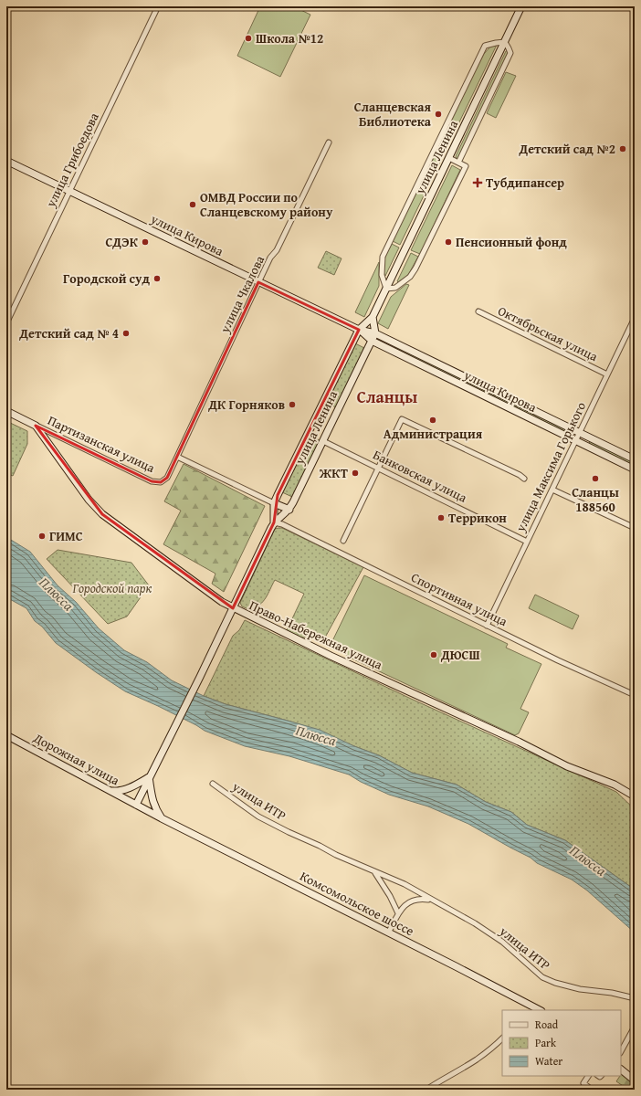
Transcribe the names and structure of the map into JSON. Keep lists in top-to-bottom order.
{
  "streets": {
    "main road": [
      "улица Ленина",
      "улица Кирова",
      "Партизанская улица",
      "Право-Набережная улица",
      "Дорожная улица",
      "Комсомольское шоссе"
    ],
    "street": [
      "улица Грибоедова",
      "улица Чкалова",
      "Октябрьская улица",
      "улица Максима Горького",
      "Банковская улица",
      "Спортивная улица",
      "улица ИТР"
    ]
  },
  "crossings": [
    ["улица Ленина", "улица Кирова"],
    ["улица Ленина", "Банковская улица"],
    ["улица Ленина", "Спортивная улица"],
    ["улица Ленина", "Право-Набережная улица"],
    ["улица Грибоедова", "улица Кирова"],
    ["улица Кирова", "улица Чкалова"],
    ["улица Кирова", "улица Максима Горького"],
    ["улица Чкалова", "Партизанская улица"],
    ["Октябрьская улица", "улица Максима Горького"],
    ["Партизанская улица", "Право-Набережная улица"],
    ["улица Максима Горького", "Банковская улица"],
    ["улица Максима Горького", "Спортивная улица"],
    ["Дорожная улица", "Комсомольское шоссе"],
    ["улица ИТР", "Комсомольское шоссе"]
  ],
  "districts": ["Сланцы"],
  "water": ["Плюсса"],
  "parks": ["Городской парк"],
  "places": {
    "other": [
      "Школа №12",
      "Сланцевская Библиотека",
      "Детский сад №2",
      "ОМВД России по Сланцевскому району",
      "СДЭК",
      "Пенсионный фонд",
      "Городской суд",
      "Детский сад № 4",
      "ДК Горняков",
      "Администрация",
      "ЖКТ",
      "Сланцы 188560",
      "Террикон",
      "ГИМС",
      "ДЮСШ"
    ],
    "health": ["Тубдипансер"]
  },
  "legend": ["Road", "Park", "Water"]
}
